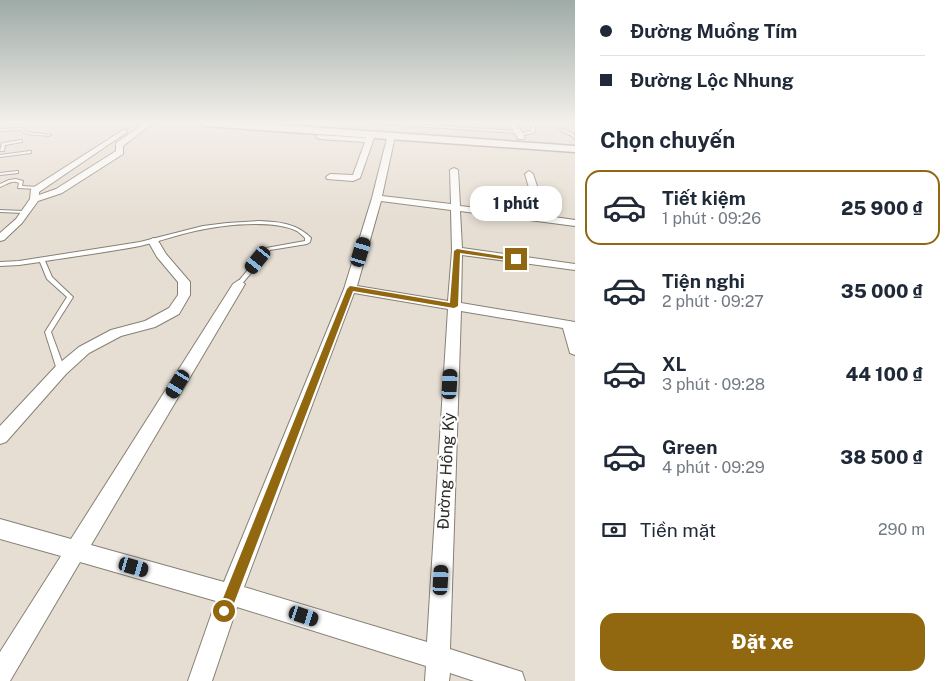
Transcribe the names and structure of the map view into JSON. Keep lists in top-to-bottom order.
{
  "streets": {
    "street": ["Đường Hồng Kỳ"]
  },
  "page": {
    "banner": ["Đường Muồng Tím", "Đường Lộc Nhung"],
    "heading": "Chọn chuyến",
    "list": [
      {
        "name": "Tiết kiệm",
        "note": "1 phút · 09:26",
        "value": "25 900 ₫"
      },
      {
        "name": "Tiện nghi",
        "note": "2 phút · 09:27",
        "value": "35 000 ₫"
      },
      {
        "name": "XL",
        "note": "3 phút · 09:28",
        "value": "44 100 ₫"
      },
      {
        "name": "Green",
        "note": "4 phút · 09:29",
        "value": "38 500 ₫"
      }
    ],
    "bubble": "1 phút",
    "pay": ["Tiền mặt", "290 m"],
    "buttons": "Đặt xe"
  }
}
